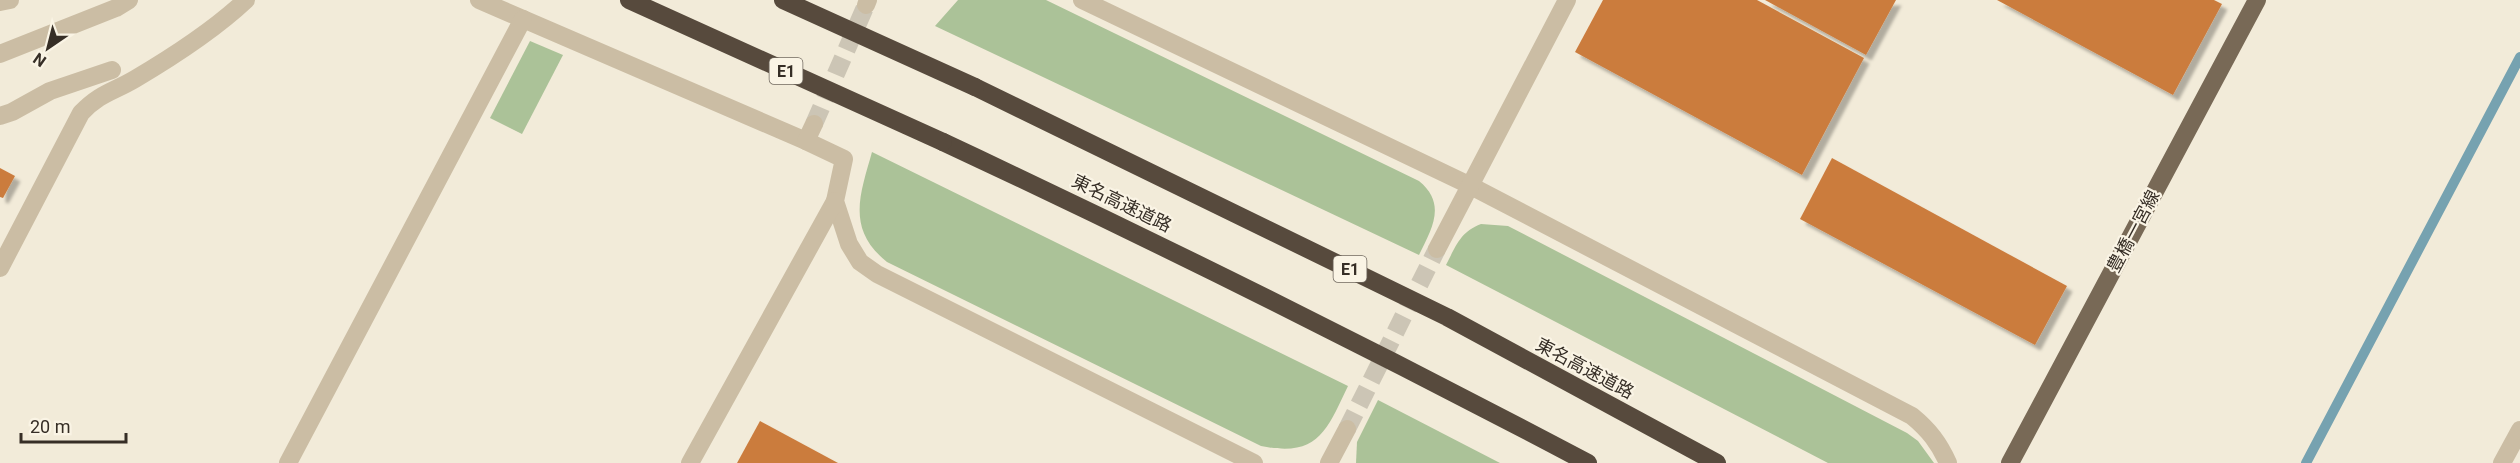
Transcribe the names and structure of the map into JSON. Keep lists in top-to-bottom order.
{
  "streets": {
    "highway": ["E1", "東名高速道路"],
    "main road": ["豊橋一宮線"]
  },
  "scale_bar": "20 m",
  "north": "bottom left"
}
